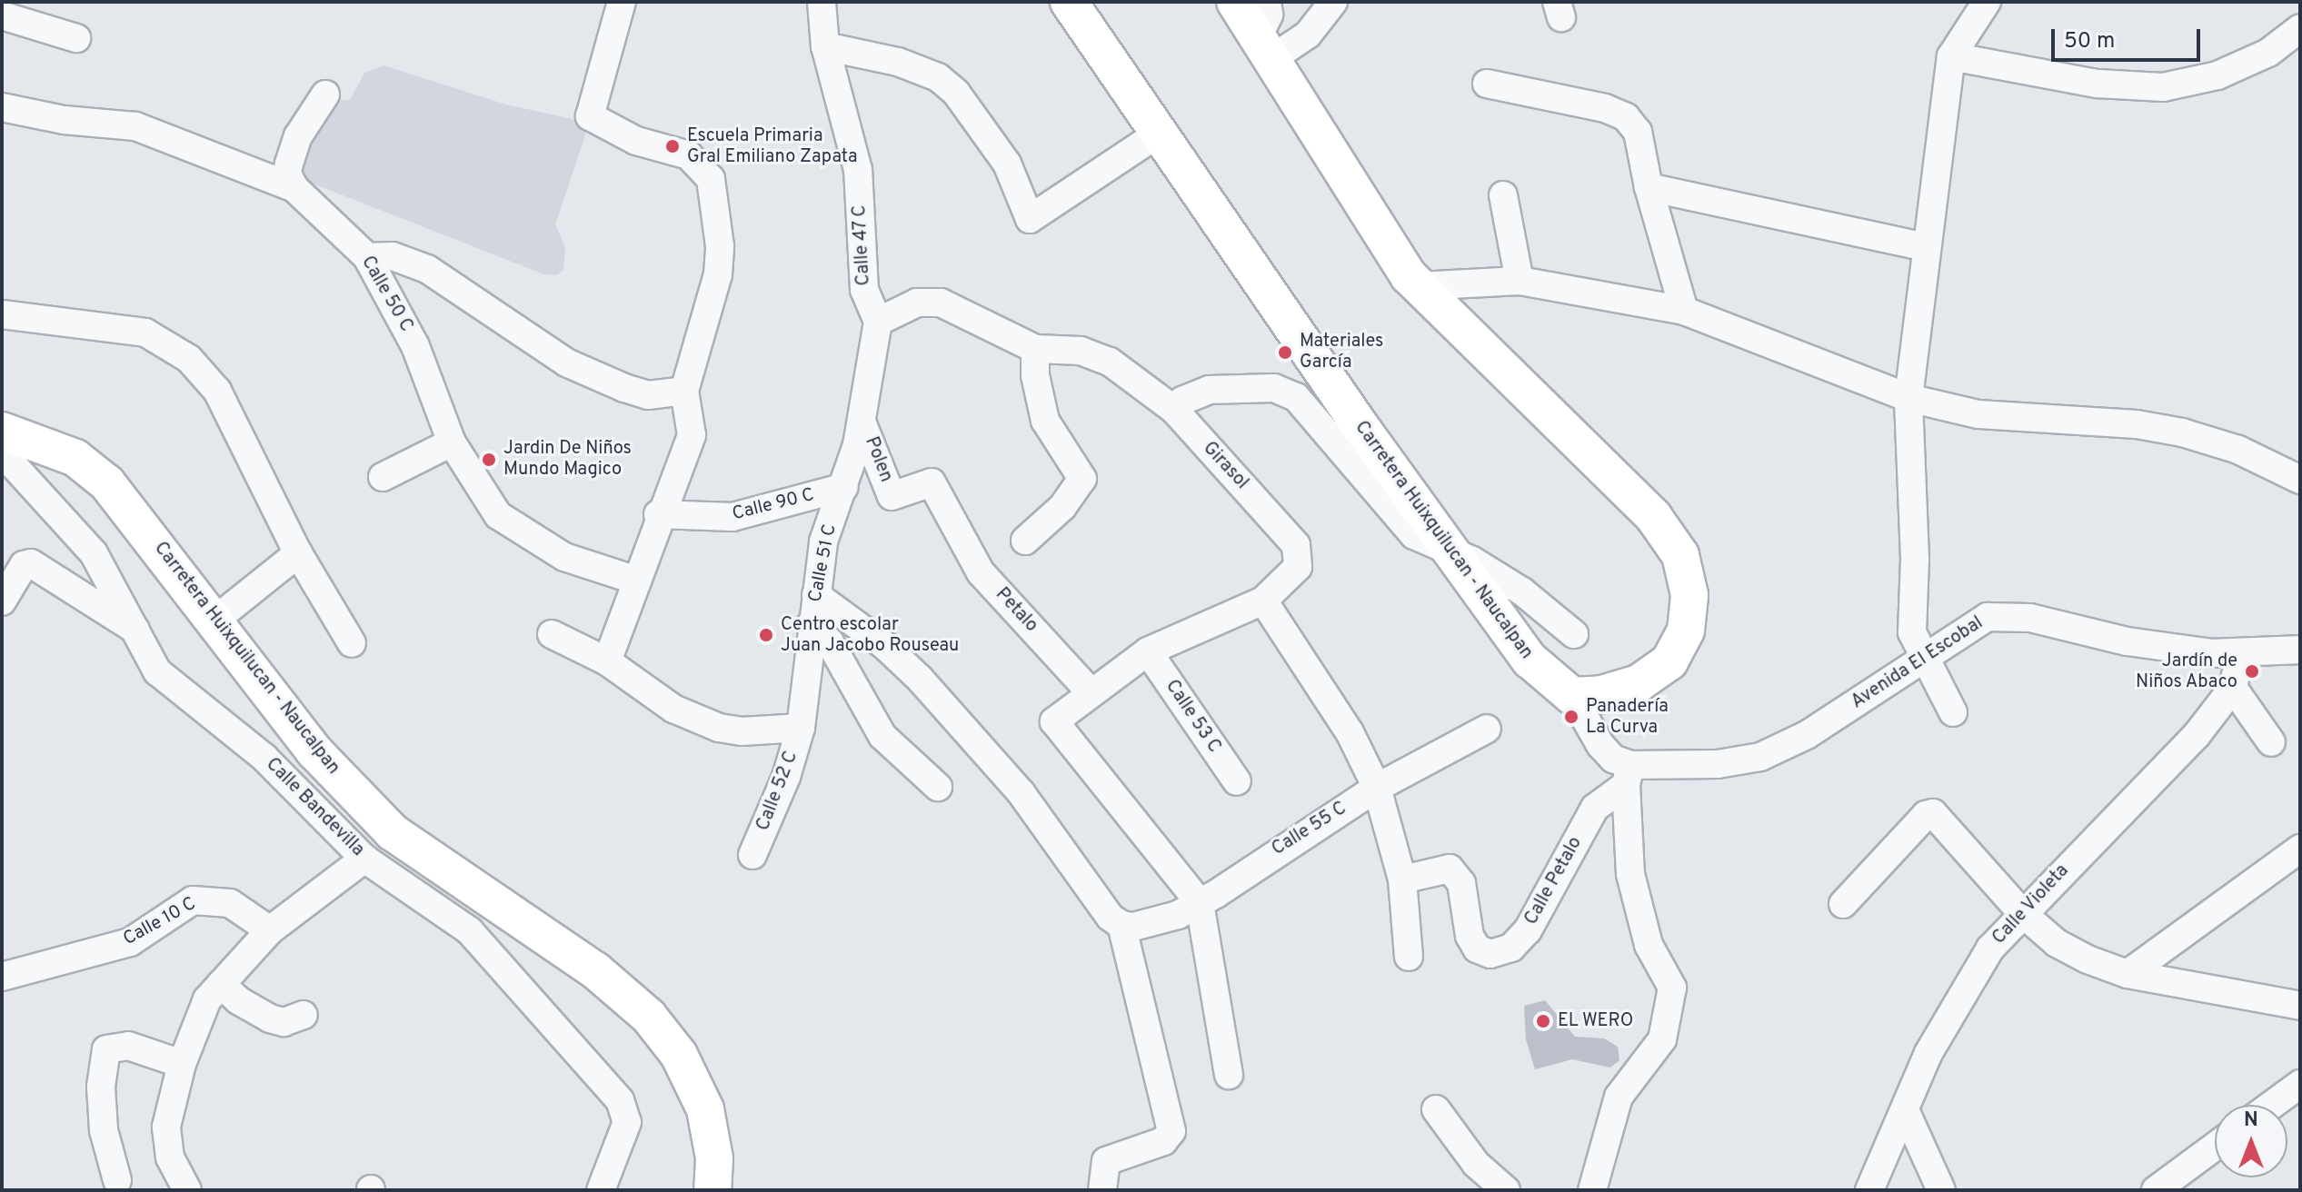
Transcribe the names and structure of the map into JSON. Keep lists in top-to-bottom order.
{
  "streets": {
    "main road": ["Carretera Huixquilucan - Naucalpan"],
    "street": [
      "Calle 47 C",
      "Calle 50 C",
      "Polen",
      "Girasol",
      "Calle 90 C",
      "Calle 51 C",
      "Petalo",
      "Avenida El Escobal",
      "Calle 53 C",
      "Calle 52 C",
      "Calle Bandevilla",
      "Calle 55 C",
      "Calle Petalo",
      "Calle Violeta",
      "Calle 10 C"
    ]
  },
  "crossings": [
    ["Polen", "Petalo"],
    ["Girasol", "Petalo"],
    ["Girasol", "Calle 53 C"],
    ["Girasol", "Calle 55 C"],
    ["Calle 90 C", "Calle 51 C"],
    ["Calle 51 C", "Calle 52 C"],
    ["Avenida El Escobal", "Calle Petalo"],
    ["Avenida El Escobal", "Calle Violeta"]
  ],
  "places": [
    "Escuela Primaria Gral Emiliano Zapata",
    "Materiales García",
    "Jardin De Niños Mundo Magico",
    "Centro escolar Juan Jacobo Rouseau",
    "Jardín de Niños Abaco",
    "Panadería La Curva",
    "EL WERO"
  ],
  "scale_bar": "50 m",
  "north": "top"
}
